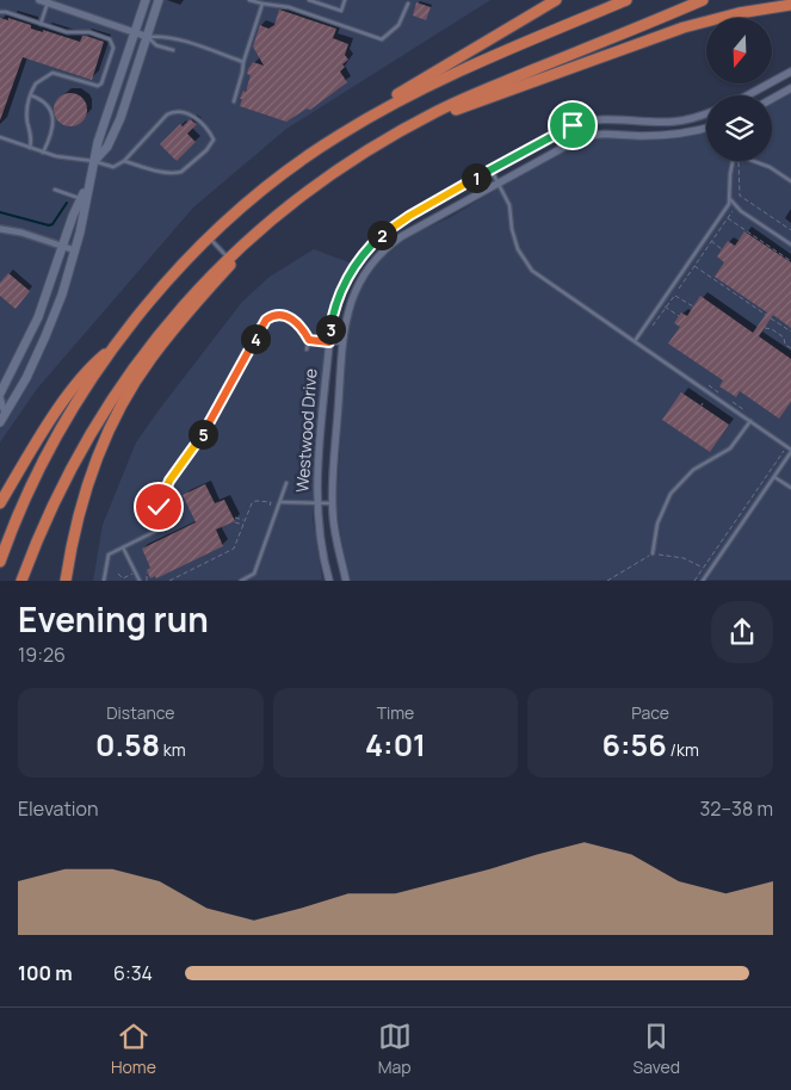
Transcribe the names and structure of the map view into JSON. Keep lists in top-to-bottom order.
{
  "streets": {
    "street": ["Westwood Drive"]
  },
  "north": "bottom",
  "page": {
    "pins": [
      "1",
      "2",
      "3",
      "4",
      "5"
    ],
    "heading": ["Evening run", "19:26"],
    "stats": [
      ["Distance", "0.58 km"],
      ["Time", "4:01"],
      ["Pace", "6:56 /km"]
    ],
    "chart": ["Elevation", "32–38 m"],
    "list": [
      {
        "name": "100 m",
        "note": "6:34"
      }
    ],
    "tabs": ["Home", "Map", "Saved"]
  }
}
